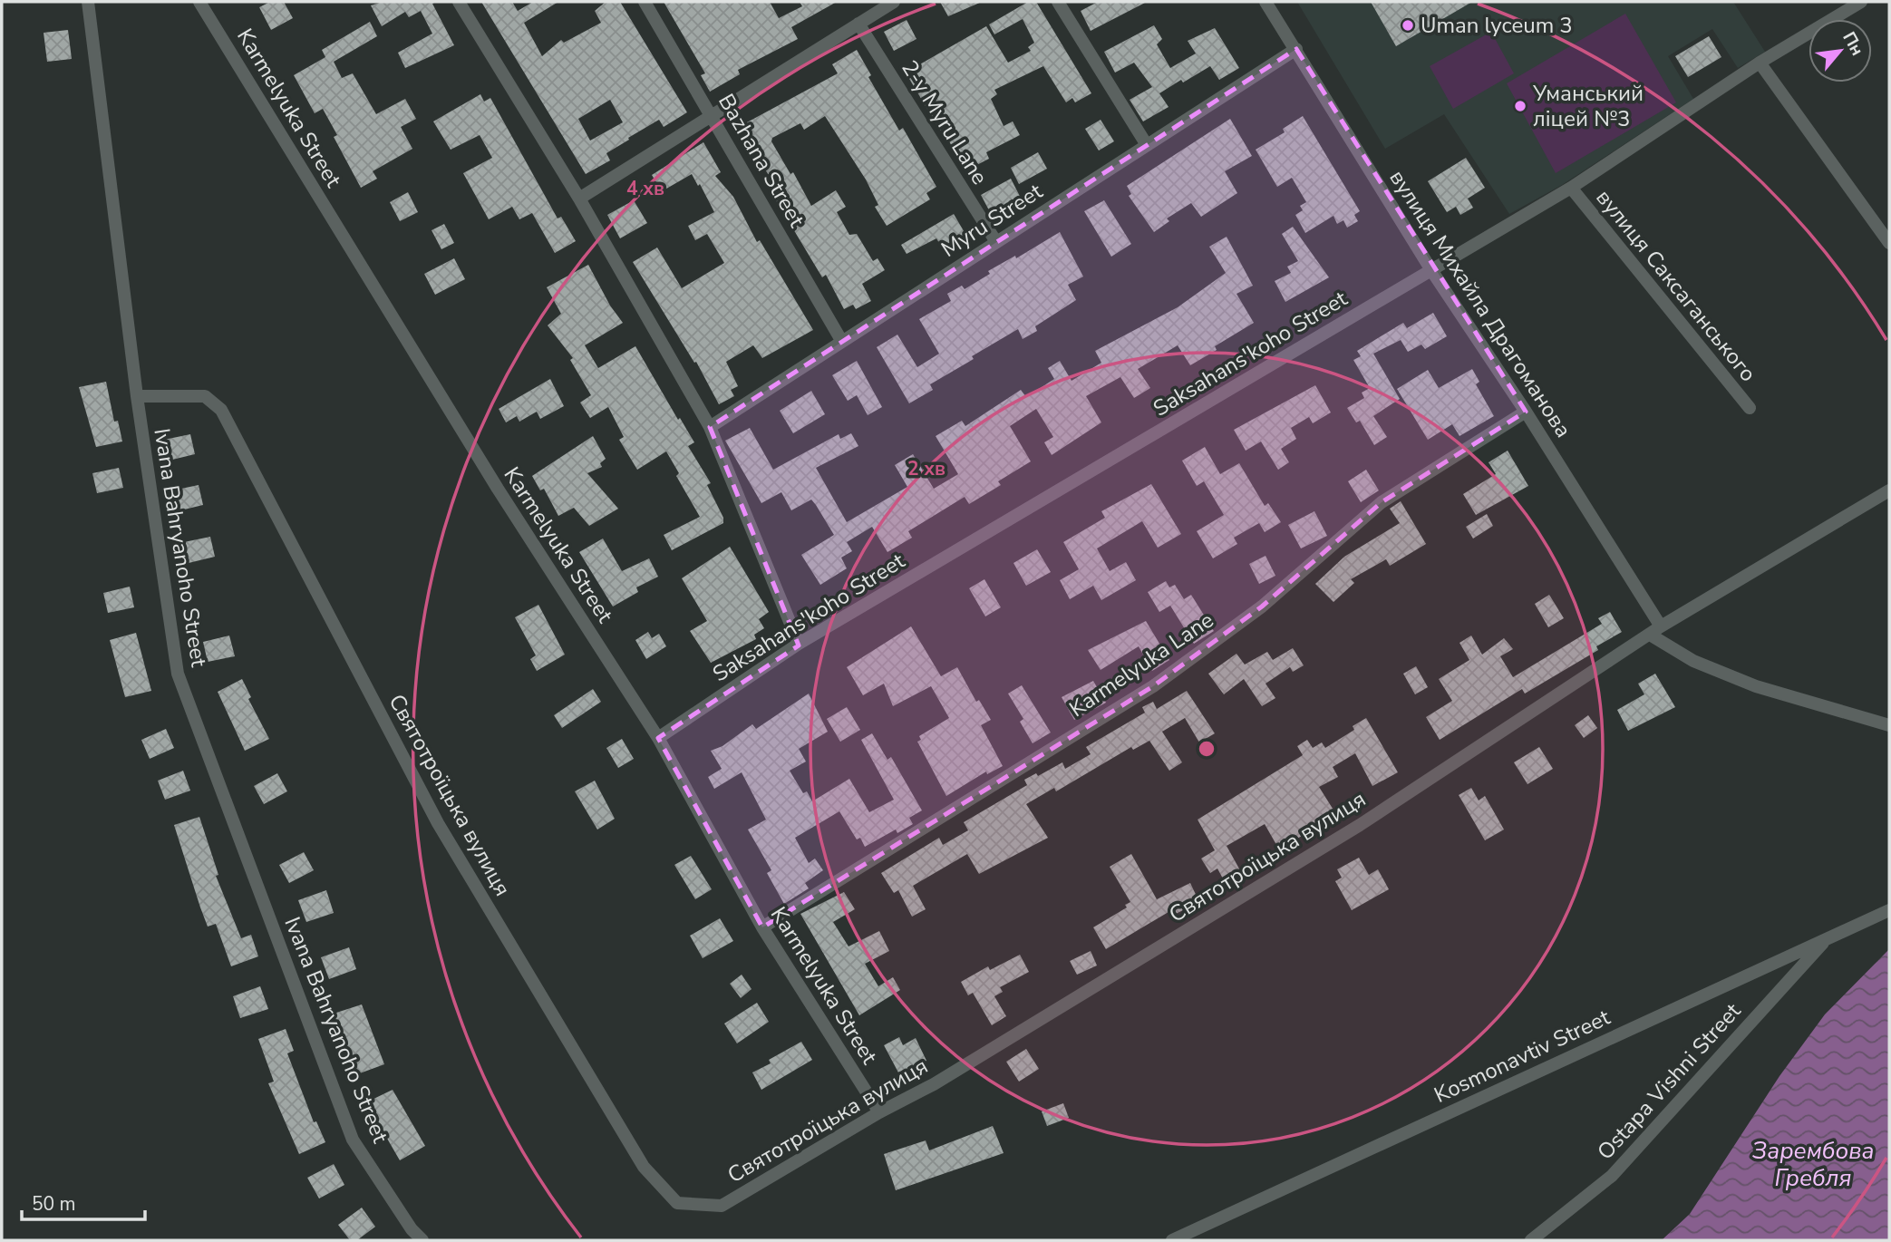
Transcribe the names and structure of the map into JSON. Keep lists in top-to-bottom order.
{
  "streets": {
    "street": [
      "Karmelyuka Street",
      "2-y Myru Lane",
      "Bazhana Street",
      "Myru Street",
      "вулиця Саксаганського",
      "вулиця Михайла Драгоманова",
      "Saksahansʹkoho Street",
      "Ivana Bahryanoho Street",
      "Karmelyuka Lane",
      "Святотроїцька вулиця",
      "Kosmonavtiv Street",
      "Ostapa Vishni Street"
    ]
  },
  "crossings": [
    ["Karmelyuka Street", "Saksahansʹkoho Street"],
    ["Karmelyuka Street", "Karmelyuka Lane"],
    ["Karmelyuka Street", "Святотроїцька вулиця"],
    ["2-y Myru Lane", "Myru Street"],
    ["Bazhana Street", "Myru Street"],
    ["Myru Street", "вулиця Михайла Драгоманова"],
    ["вулиця Саксаганського", "Saksahansʹkoho Street"],
    ["вулиця Михайла Драгоманова", "Saksahansʹkoho Street"],
    ["вулиця Михайла Драгоманова", "Karmelyuka Lane"],
    ["вулиця Михайла Драгоманова", "Святотроїцька вулиця"],
    ["Ivana Bahryanoho Street", "Святотроїцька вулиця"],
    ["Kosmonavtiv Street", "Ostapa Vishni Street"]
  ],
  "water": ["Зарембова Гребля"],
  "places": ["Uman lyceum 3", "Уманський ліцей №3"],
  "scale_bar": "50 m",
  "north": "top right",
  "rings": ["4 хв", "2 хв"]
}
